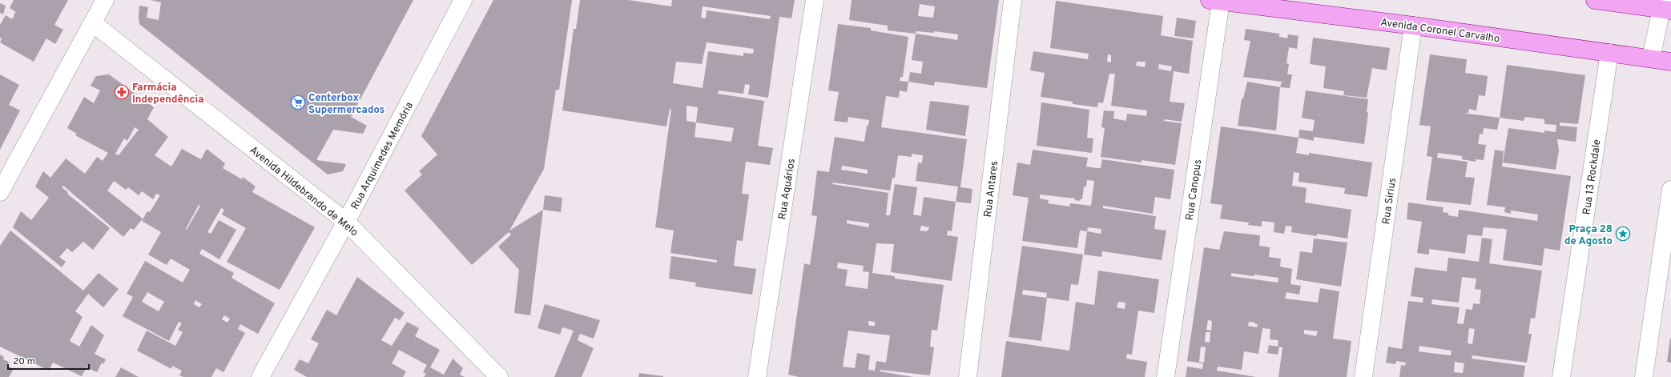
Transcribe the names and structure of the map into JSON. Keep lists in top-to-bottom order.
{
  "streets": {
    "main road": ["Avenida Coronel Carvalho"],
    "street": [
      "Rua Arquimedes Memória",
      "Rua 13 Rockdale",
      "Rua Aquários",
      "Rua Antares",
      "Rua Canopus",
      "Avenida Hildebrando de Melo",
      "Rua Sirius"
    ]
  },
  "crossings": [
    ["Avenida Coronel Carvalho", "Rua 13 Rockdale"],
    ["Avenida Coronel Carvalho", "Rua Canopus"],
    ["Avenida Coronel Carvalho", "Rua Sirius"],
    ["Rua Arquimedes Memória", "Avenida Hildebrando de Melo"]
  ],
  "places": {
    "pharmacy": ["Farmácia Independência"],
    "supermarket": ["Centerbox Supermercados"],
    "place": ["Praça 28 de Agosto"]
  },
  "scale_bar": "20 m"
}
